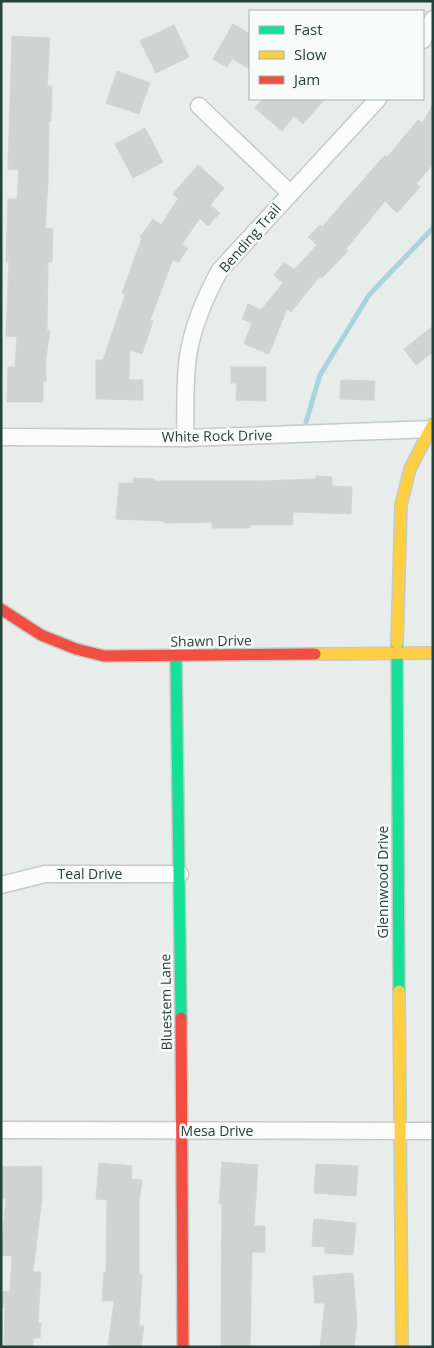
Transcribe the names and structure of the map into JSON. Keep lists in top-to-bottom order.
{
  "streets": {
    "street": [
      "Bending Trail",
      "White Rock Drive",
      "Shawn Drive",
      "Teal Drive",
      "Glennwood Drive",
      "Bluestem Lane",
      "Mesa Drive"
    ]
  },
  "crossings": [
    ["Bending Trail", "White Rock Drive"],
    ["White Rock Drive", "Glennwood Drive"],
    ["Shawn Drive", "Glennwood Drive"],
    ["Shawn Drive", "Bluestem Lane"],
    ["Teal Drive", "Bluestem Lane"],
    ["Glennwood Drive", "Mesa Drive"],
    ["Bluestem Lane", "Mesa Drive"]
  ],
  "legend": ["Fast", "Slow", "Jam"]
}
